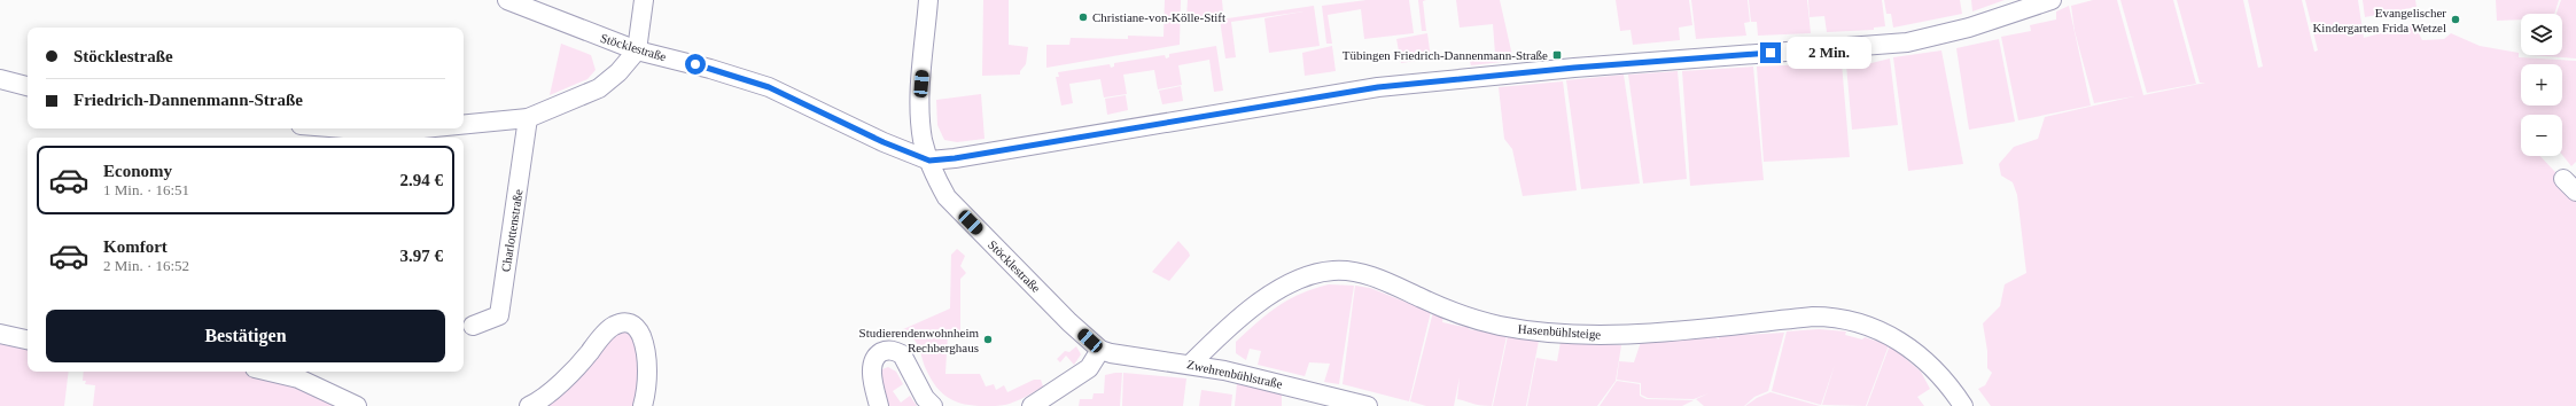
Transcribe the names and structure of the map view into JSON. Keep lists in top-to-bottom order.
{
  "streets": {
    "street": [
      "Stöcklestraße",
      "Charlottenstraße",
      "Hasenbühlsteige",
      "Zwehrenbühlstraße"
    ]
  },
  "crossings": [
    ["Stöcklestraße", "Zwehrenbühlstraße"],
    ["Hasenbühlsteige", "Zwehrenbühlstraße"]
  ],
  "places": {
    "other": ["Christiane-von-Kölle-Stift", "Evangelischer Kindergarten Frida Wetzel", "Studierendenwohnheim Rechberghaus"],
    "transit": ["Tübingen Friedrich-Dannenmann-Straße"]
  },
  "page": {
    "map_buttons": ["+", "−"],
    "banner": ["Stöcklestraße", "Friedrich-Dannenmann-Straße"],
    "bubble": "2 Min.",
    "list": [
      {
        "name": "Economy",
        "note": "1 Min. · 16:51",
        "value": "2.94 €"
      },
      {
        "name": "Komfort",
        "note": "2 Min. · 16:52",
        "value": "3.97 €"
      }
    ],
    "buttons": "Bestätigen"
  }
}
